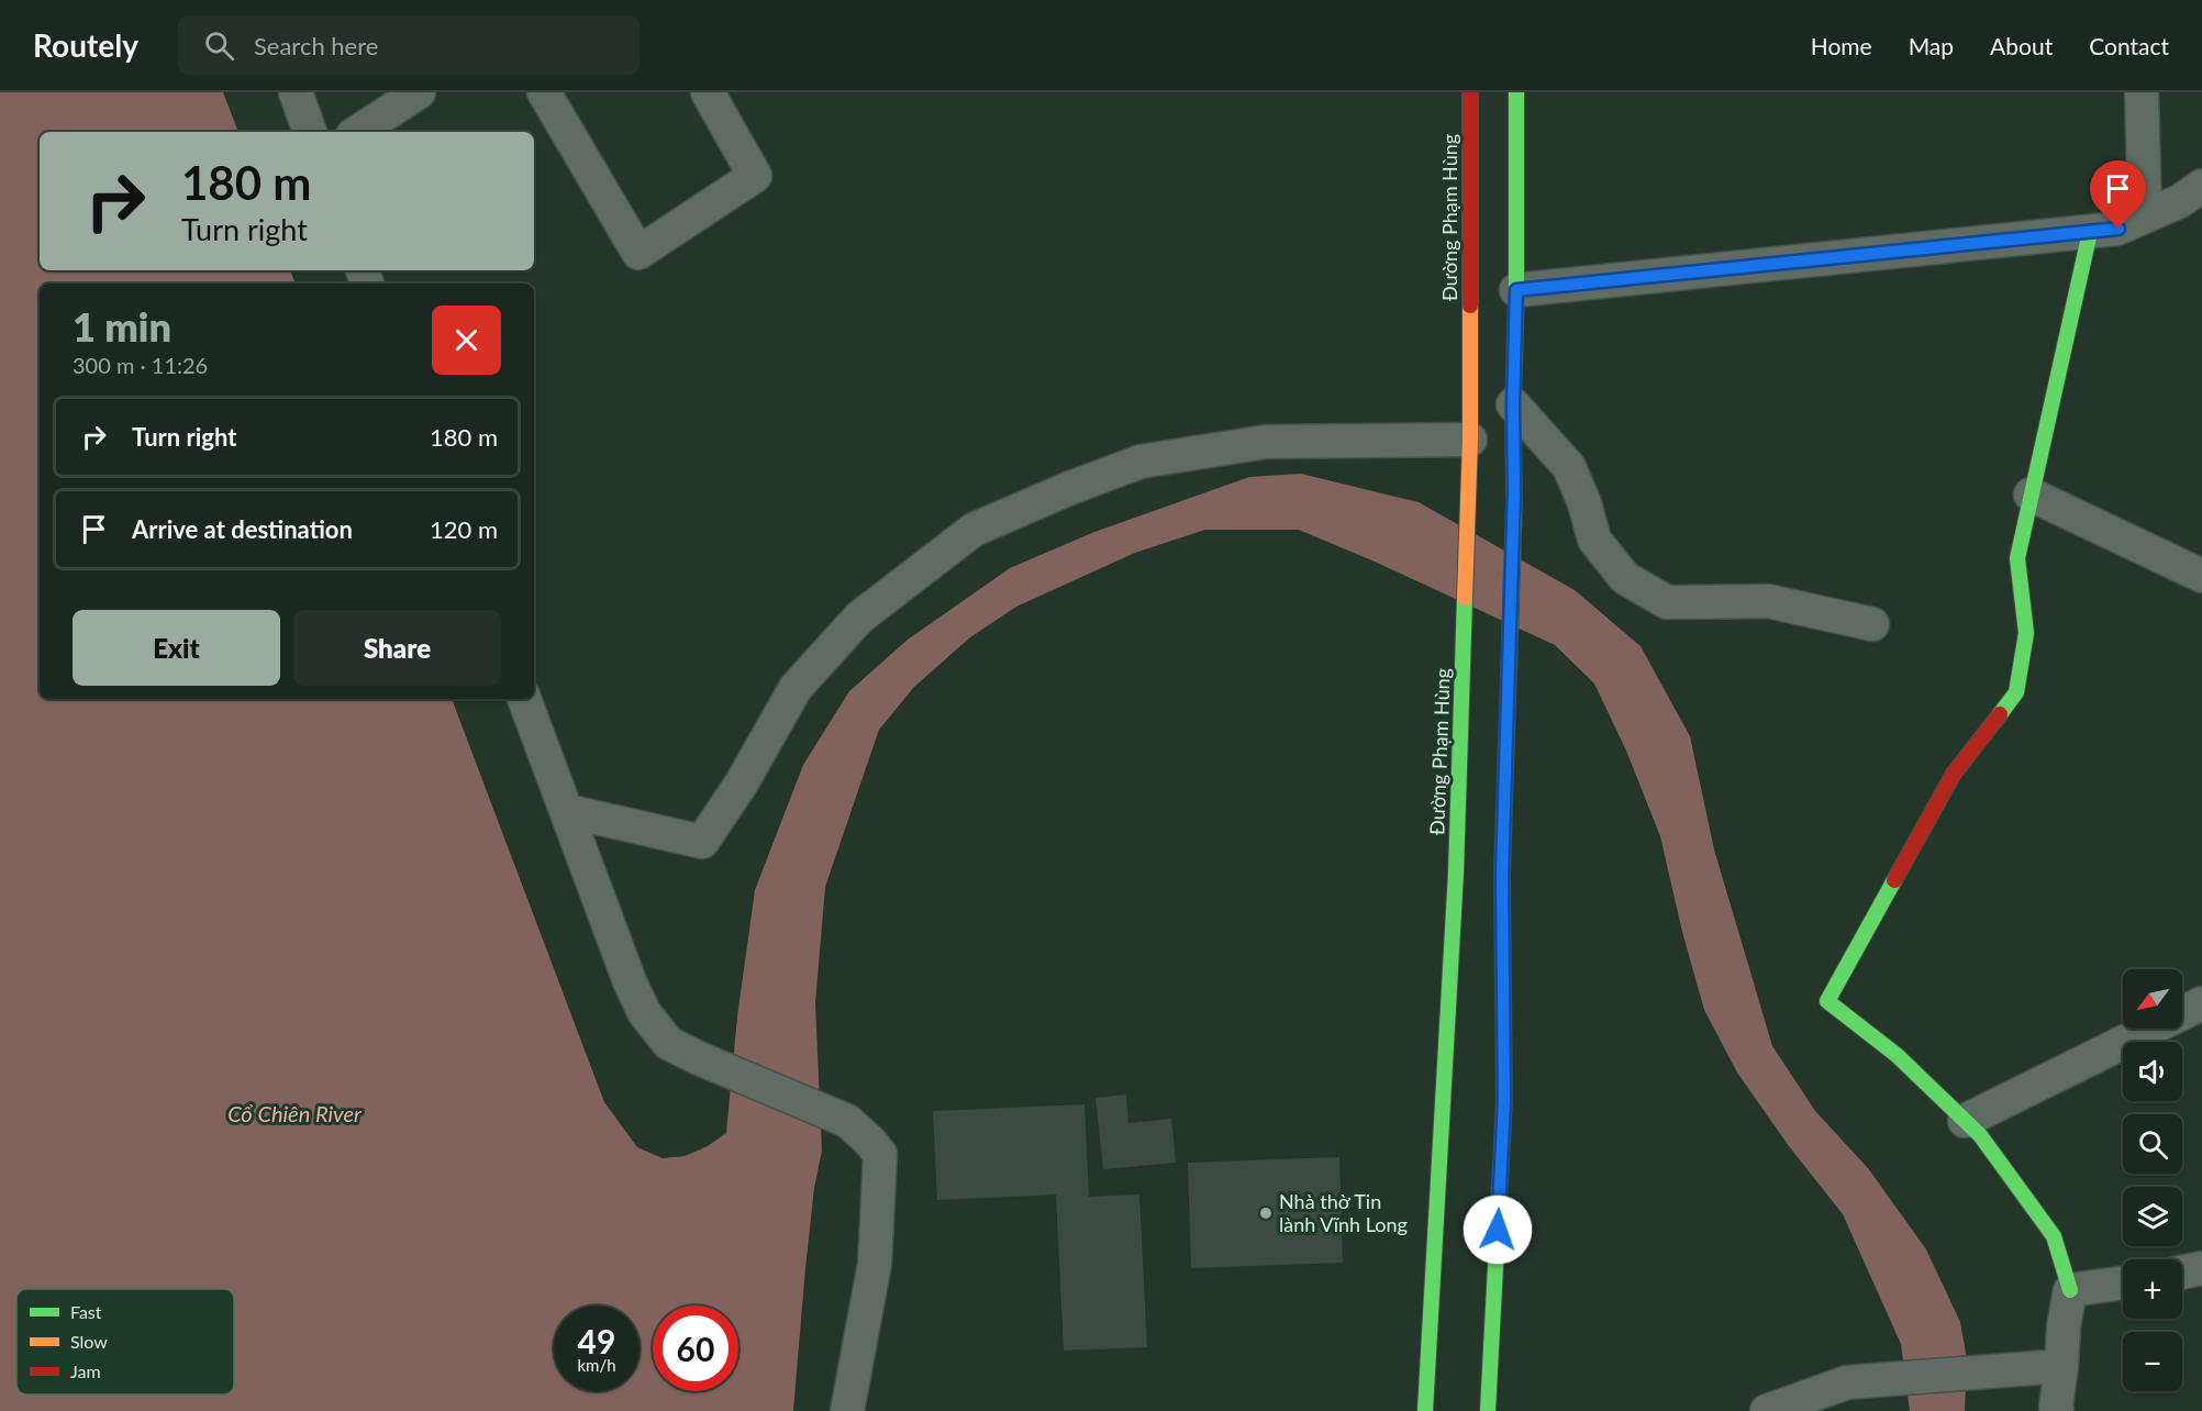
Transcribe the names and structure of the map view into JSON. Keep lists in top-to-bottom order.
{
  "streets": {
    "main road": ["Đường Phạm Hùng"]
  },
  "water": ["Cổ Chiên River"],
  "places": ["Nhà thờ Tin lành Vĩnh Long"],
  "legend": ["Fast", "Slow", "Jam"],
  "north": "bottom left",
  "page": {
    "header": "Routely",
    "search": "Search here",
    "nav": [
      "Home",
      "Map",
      "About",
      "Contact"
    ],
    "turn": ["180 m", "Turn right"],
    "heading": ["1 min", "300 m · 11:26"],
    "list": [
      {
        "name": "Turn right",
        "value": "180 m"
      },
      {
        "name": "Arrive at destination",
        "value": "120 m"
      }
    ],
    "buttons": ["Exit", "Share"],
    "map_buttons": ["+", "−"],
    "speed": "49 km/h",
    "limit": "60"
  }
}
